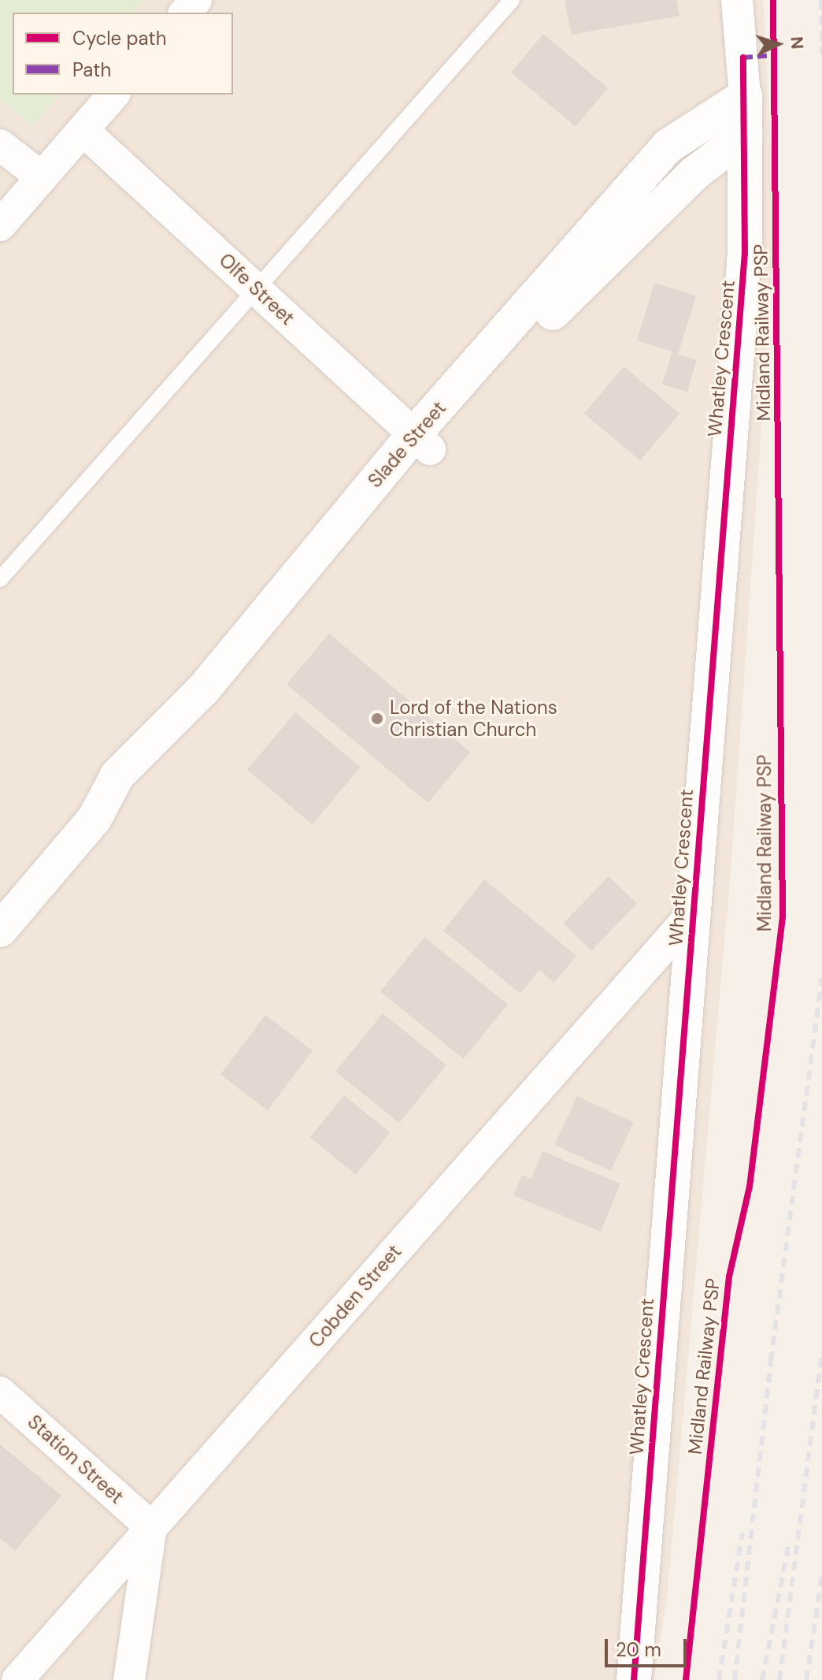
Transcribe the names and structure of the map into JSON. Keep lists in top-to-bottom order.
{
  "streets": {
    "street": [
      "Olfe Street",
      "Whatley Crescent",
      "Slade Street",
      "Cobden Street",
      "Station Street"
    ],
    "cycle path": ["Midland Railway PSP"]
  },
  "crossings": [
    ["Olfe Street", "Slade Street"],
    ["Whatley Crescent", "Slade Street"],
    ["Whatley Crescent", "Cobden Street"],
    ["Cobden Street", "Station Street"]
  ],
  "places": ["Lord of the Nations Christian Church"],
  "legend": ["Cycle path", "Path"],
  "scale_bar": "20 m",
  "north": "right"
}
